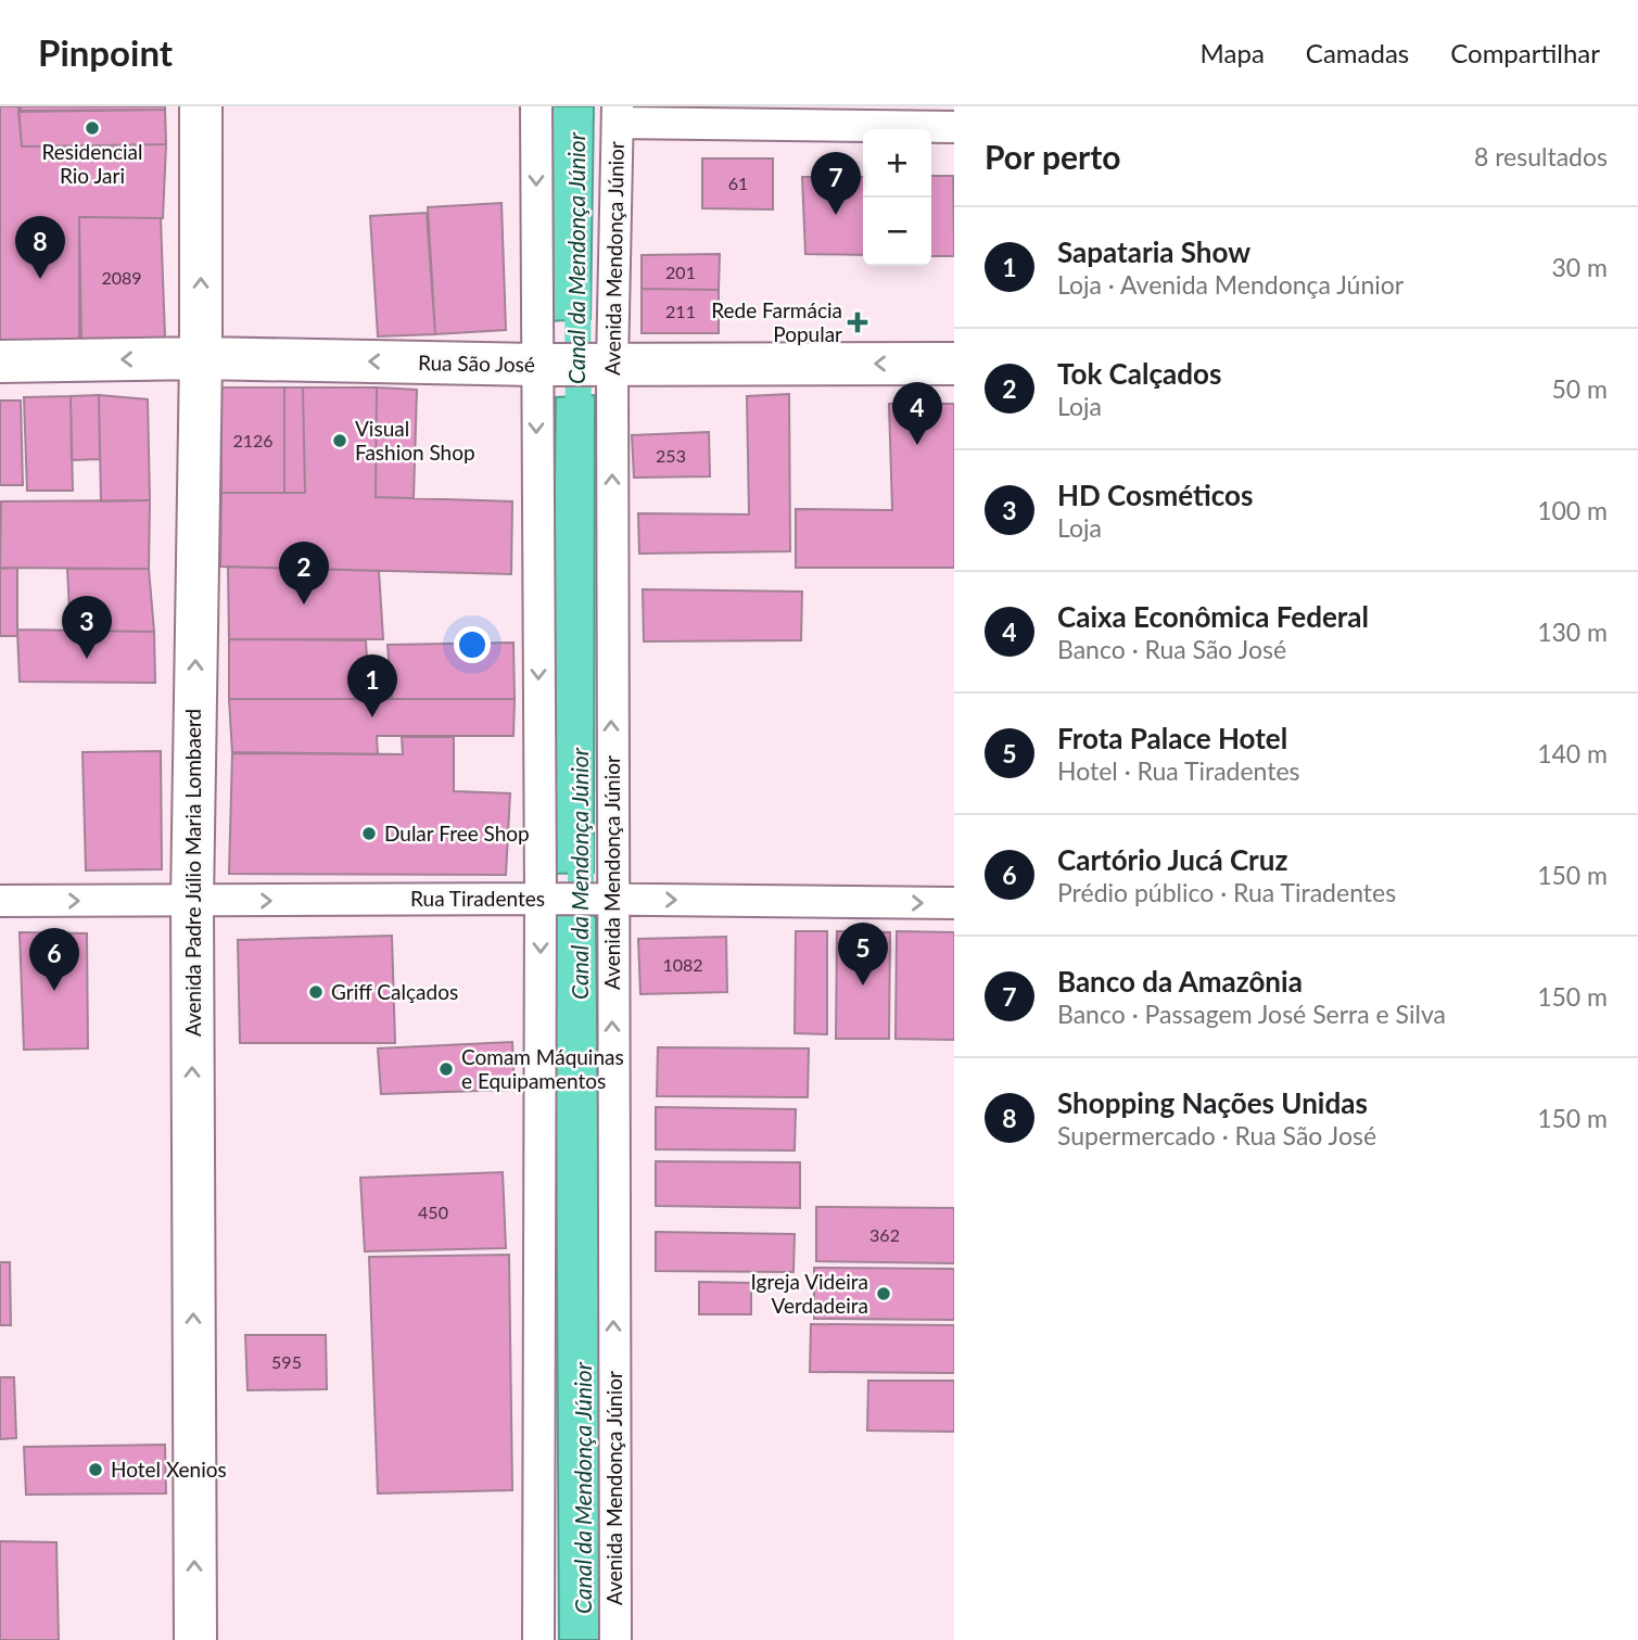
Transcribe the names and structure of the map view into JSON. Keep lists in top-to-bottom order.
{
  "streets": {
    "main road": ["Rua São José", "Avenida Padre Júlio Maria Lombaerd"],
    "street": ["Avenida Mendonça Júnior", "Rua Tiradentes"]
  },
  "crossings": [
    ["Avenida Mendonça Júnior", "Rua São José"],
    ["Avenida Mendonça Júnior", "Rua Tiradentes"],
    ["Rua São José", "Avenida Padre Júlio Maria Lombaerd"],
    ["Avenida Padre Júlio Maria Lombaerd", "Rua Tiradentes"]
  ],
  "one_way": ["Rua São José", "Avenida Padre Júlio Maria Lombaerd", "Rua Tiradentes"],
  "water": ["Canal da Mendonça Júnior"],
  "places": {
    "other": [
      "Residencial Rio Jari",
      "Visual Fashion Shop",
      "Dular Free Shop",
      "Griff Calçados",
      "Comam Máquinas e Equipamentos",
      "Igreja Videira Verdadeira",
      "Hotel Xenios"
    ],
    "health": ["Rede Farmácia Popular"]
  },
  "house_numbers": [
    "61",
    "201",
    "2089",
    "211",
    "2126",
    "253",
    "1082",
    "450",
    "362",
    "595"
  ],
  "page": {
    "header": "Pinpoint",
    "nav": ["Mapa", "Camadas", "Compartilhar"],
    "heading": ["Por perto", "8 resultados"],
    "map_buttons": ["+", "−"],
    "pins": [
      "7",
      "8",
      "4",
      "2",
      "3",
      "1",
      "5",
      "6"
    ],
    "list": [
      {
        "mark": "1",
        "name": "Sapataria Show",
        "note": "Loja · Avenida Mendonça Júnior",
        "value": "30 m"
      },
      {
        "mark": "2",
        "name": "Tok Calçados",
        "note": "Loja",
        "value": "50 m"
      },
      {
        "mark": "3",
        "name": "HD Cosméticos",
        "note": "Loja",
        "value": "100 m"
      },
      {
        "mark": "4",
        "name": "Caixa Econômica Federal",
        "note": "Banco · Rua São José",
        "value": "130 m"
      },
      {
        "mark": "5",
        "name": "Frota Palace Hotel",
        "note": "Hotel · Rua Tiradentes",
        "value": "140 m"
      },
      {
        "mark": "6",
        "name": "Cartório Jucá Cruz",
        "note": "Prédio público · Rua Tiradentes",
        "value": "150 m"
      },
      {
        "mark": "7",
        "name": "Banco da Amazônia",
        "note": "Banco · Passagem José Serra e Silva",
        "value": "150 m"
      },
      {
        "mark": "8",
        "name": "Shopping Nações Unidas",
        "note": "Supermercado · Rua São José",
        "value": "150 m"
      }
    ]
  }
}
